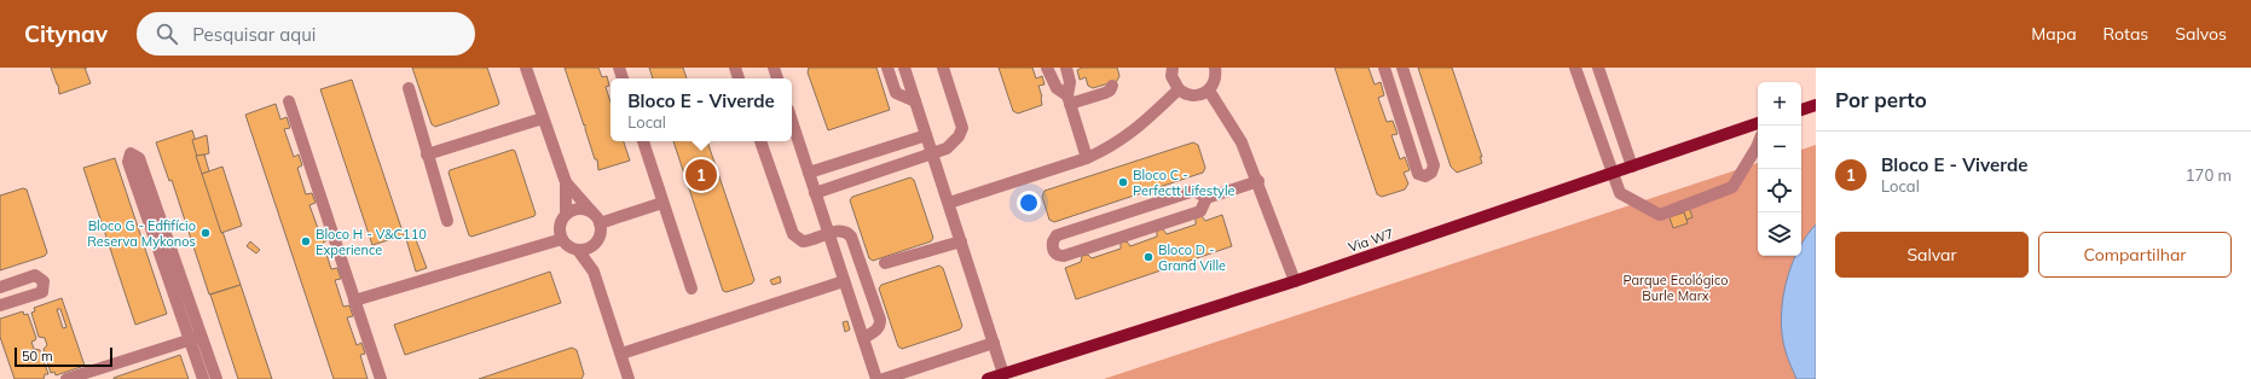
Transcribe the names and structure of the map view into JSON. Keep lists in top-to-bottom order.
{
  "streets": {
    "main road": ["Via W7"]
  },
  "parks": ["Parque Ecológico Burle Marx"],
  "places": [
    "Bloco C - Perfectt Lifestyle",
    "Bloco G - Edfifício Reserva Mykonos",
    "Bloco H - V&C110 Experience",
    "Bloco D - Grand Ville"
  ],
  "scale_bar": "50 m",
  "page": {
    "header": "Citynav",
    "search": "Pesquisar aqui",
    "nav": ["Mapa", "Rotas", "Salvos"],
    "heading": "Por perto",
    "popup": ["Bloco E - Viverde", "Local"],
    "map_buttons": ["+", "−"],
    "list": [
      {
        "mark": "1",
        "name": "Bloco E - Viverde",
        "note": "Local",
        "value": "170 m"
      }
    ],
    "pins": "1",
    "buttons": ["Salvar", "Compartilhar"],
    "scale": "50 m"
  }
}
